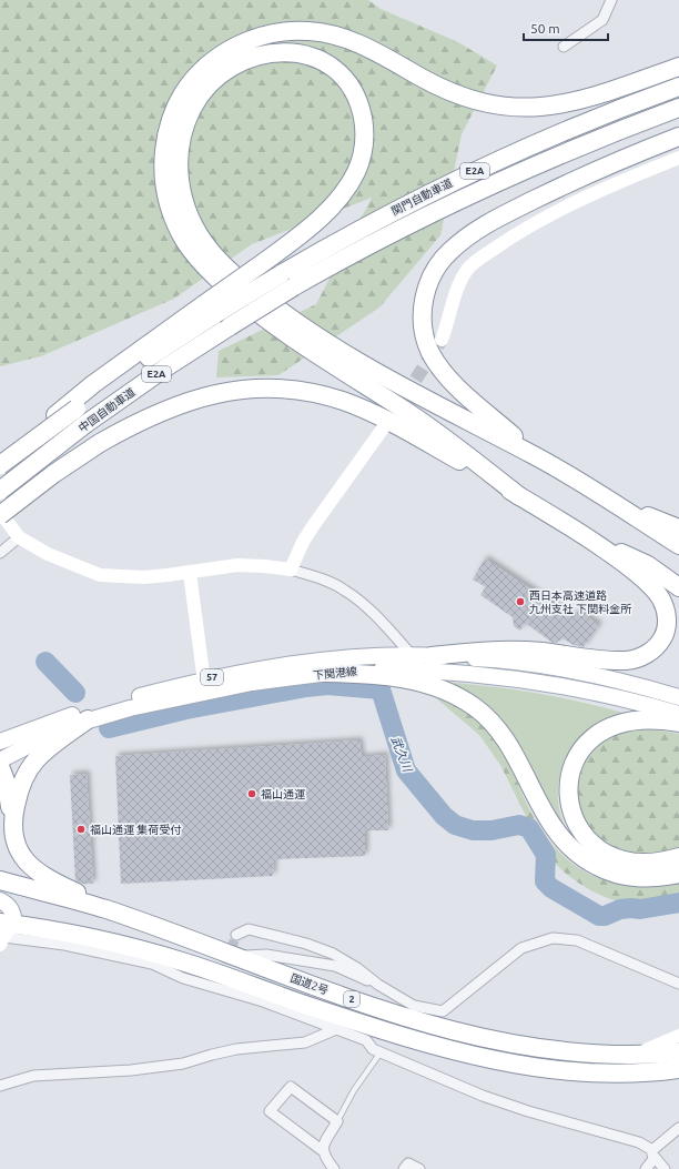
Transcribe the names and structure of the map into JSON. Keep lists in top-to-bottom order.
{
  "streets": {
    "highway": [
      "E2A",
      "関門自動車道",
      "中国自動車道",
      "国道2号",
      "2"
    ],
    "main road": ["下関港線", "57"]
  },
  "crossings": [
    ["関門自動車道", "中国自動車道"]
  ],
  "water": ["武久川"],
  "places": ["西日本高速道路 九州支社 下関料金所", "福山通運", "福山通運 集荷受付"],
  "scale_bar": "50 m"
}
